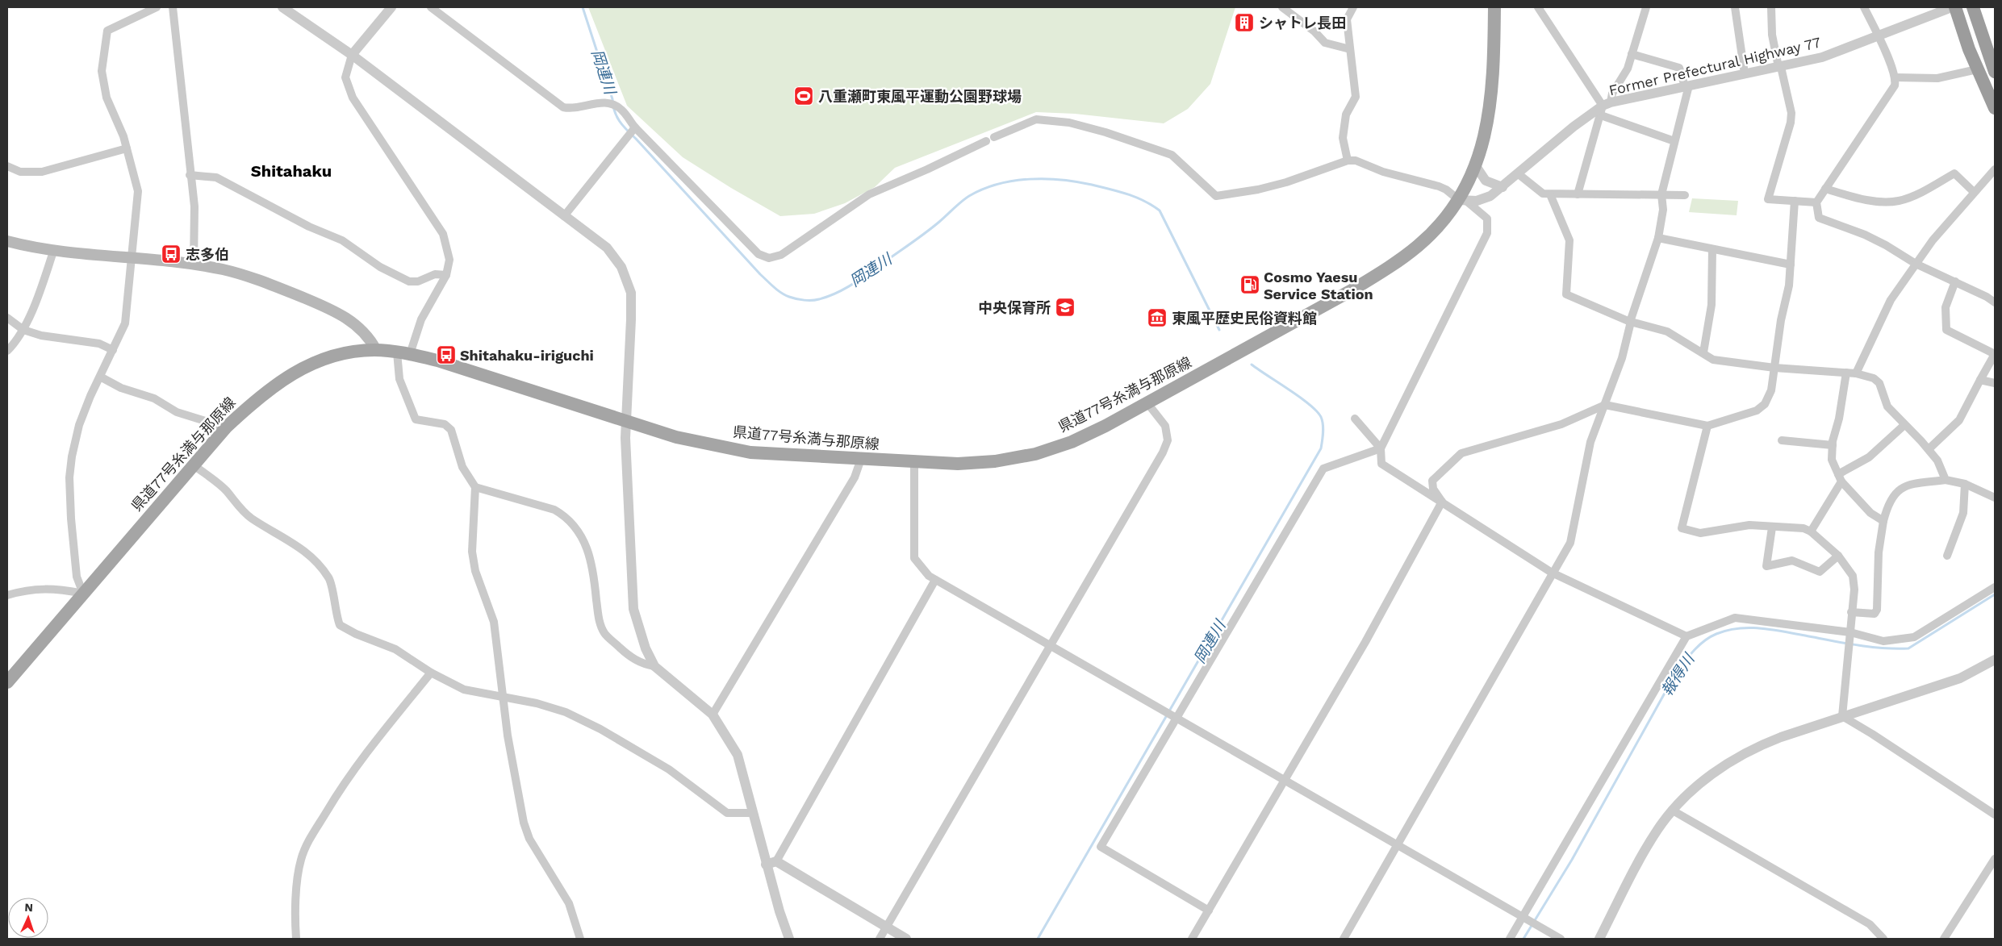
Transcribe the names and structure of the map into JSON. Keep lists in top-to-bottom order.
{
  "streets": {
    "main road": ["県道77号糸満与那原線"],
    "street": ["Former Prefectural Highway 77"]
  },
  "crossings": [
    ["Former Prefectural Highway 77", "県道77号糸満与那原線"]
  ],
  "districts": ["Shitahaku"],
  "water": ["岡連川", "報得川"],
  "places": {
    "building": ["シャトレ長田"],
    "sports": ["八重瀬町東風平運動公園野球場"],
    "bus stop": ["志多伯", "Shitahaku-iriguchi"],
    "fuel station": ["Cosmo Yaesu Service Station"],
    "school or university": ["中央保育所"],
    "museum": ["東風平歴史民俗資料館"]
  },
  "north": "top"
}
